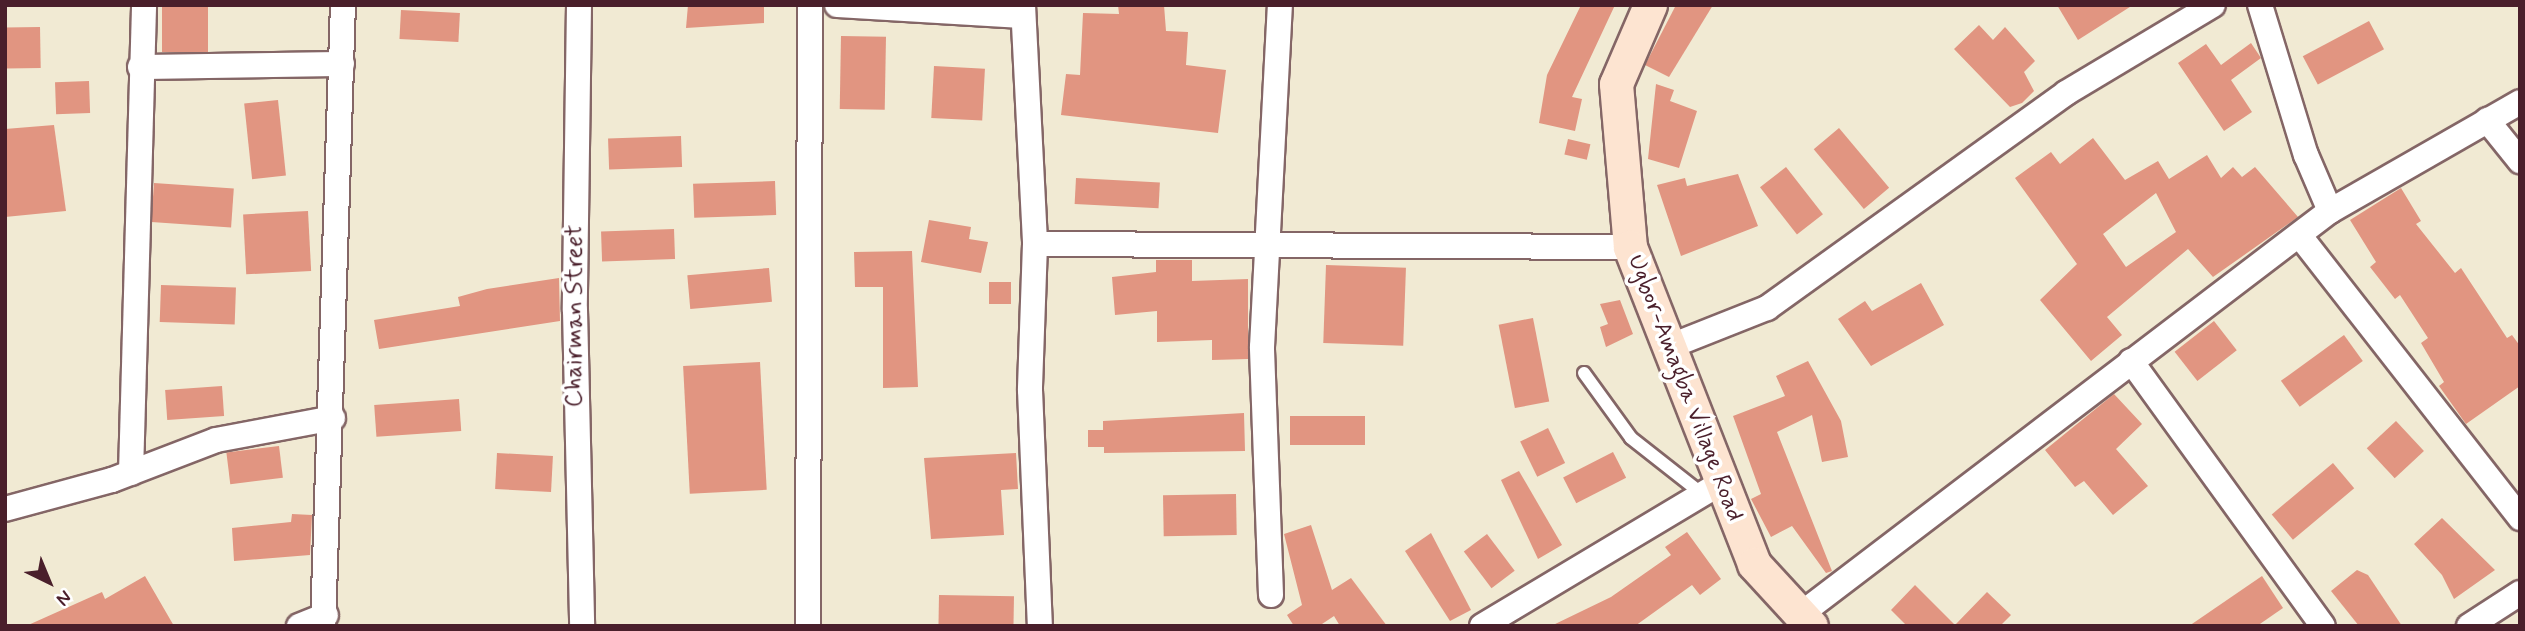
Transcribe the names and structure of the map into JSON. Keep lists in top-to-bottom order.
{
  "streets": {
    "street": ["Chairman Street", "Ugbor-Amagba Village Road"]
  },
  "north": "bottom right"
}
